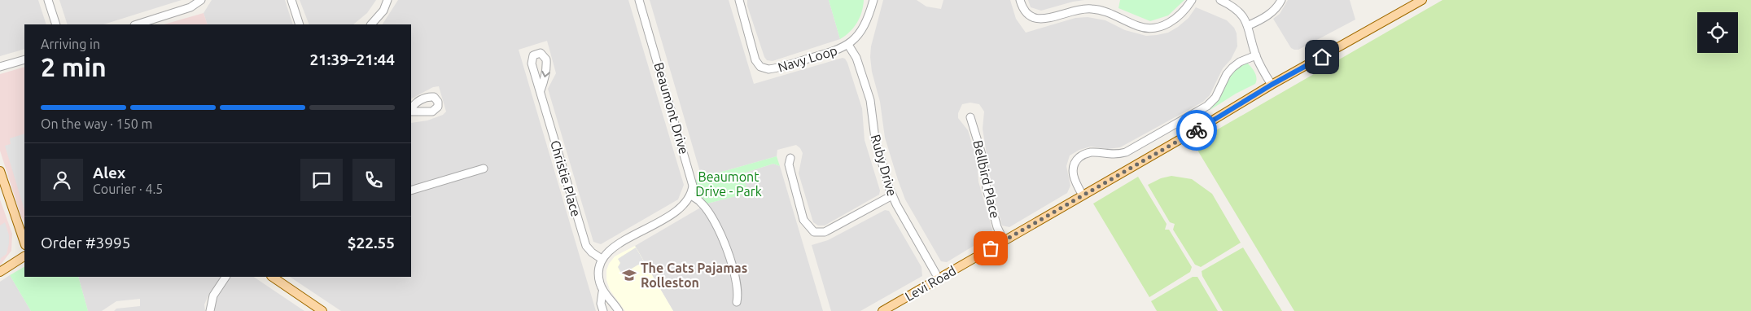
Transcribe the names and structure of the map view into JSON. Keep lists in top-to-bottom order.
{
  "streets": {
    "main road": ["Levi Road"],
    "street": [
      "Navy Loop",
      "Beaumont Drive",
      "Ruby Drive",
      "Christie Place",
      "Bellbird Place"
    ]
  },
  "crossings": [
    ["Navy Loop", "Ruby Drive"],
    ["Ruby Drive", "Levi Road"],
    ["Bellbird Place", "Levi Road"]
  ],
  "parks": ["Beaumont Drive - Park"],
  "places": {
    "school or university": ["The Cats Pajamas Rolleston"]
  },
  "page": {
    "heading": ["2 min", "Arriving in", "21:39–21:44"],
    "panel": [
      "Alex",
      "Courier · 4.5",
      "Order #3995",
      "$22.55"
    ],
    "bar": "On the way · 150 m"
  }
}
